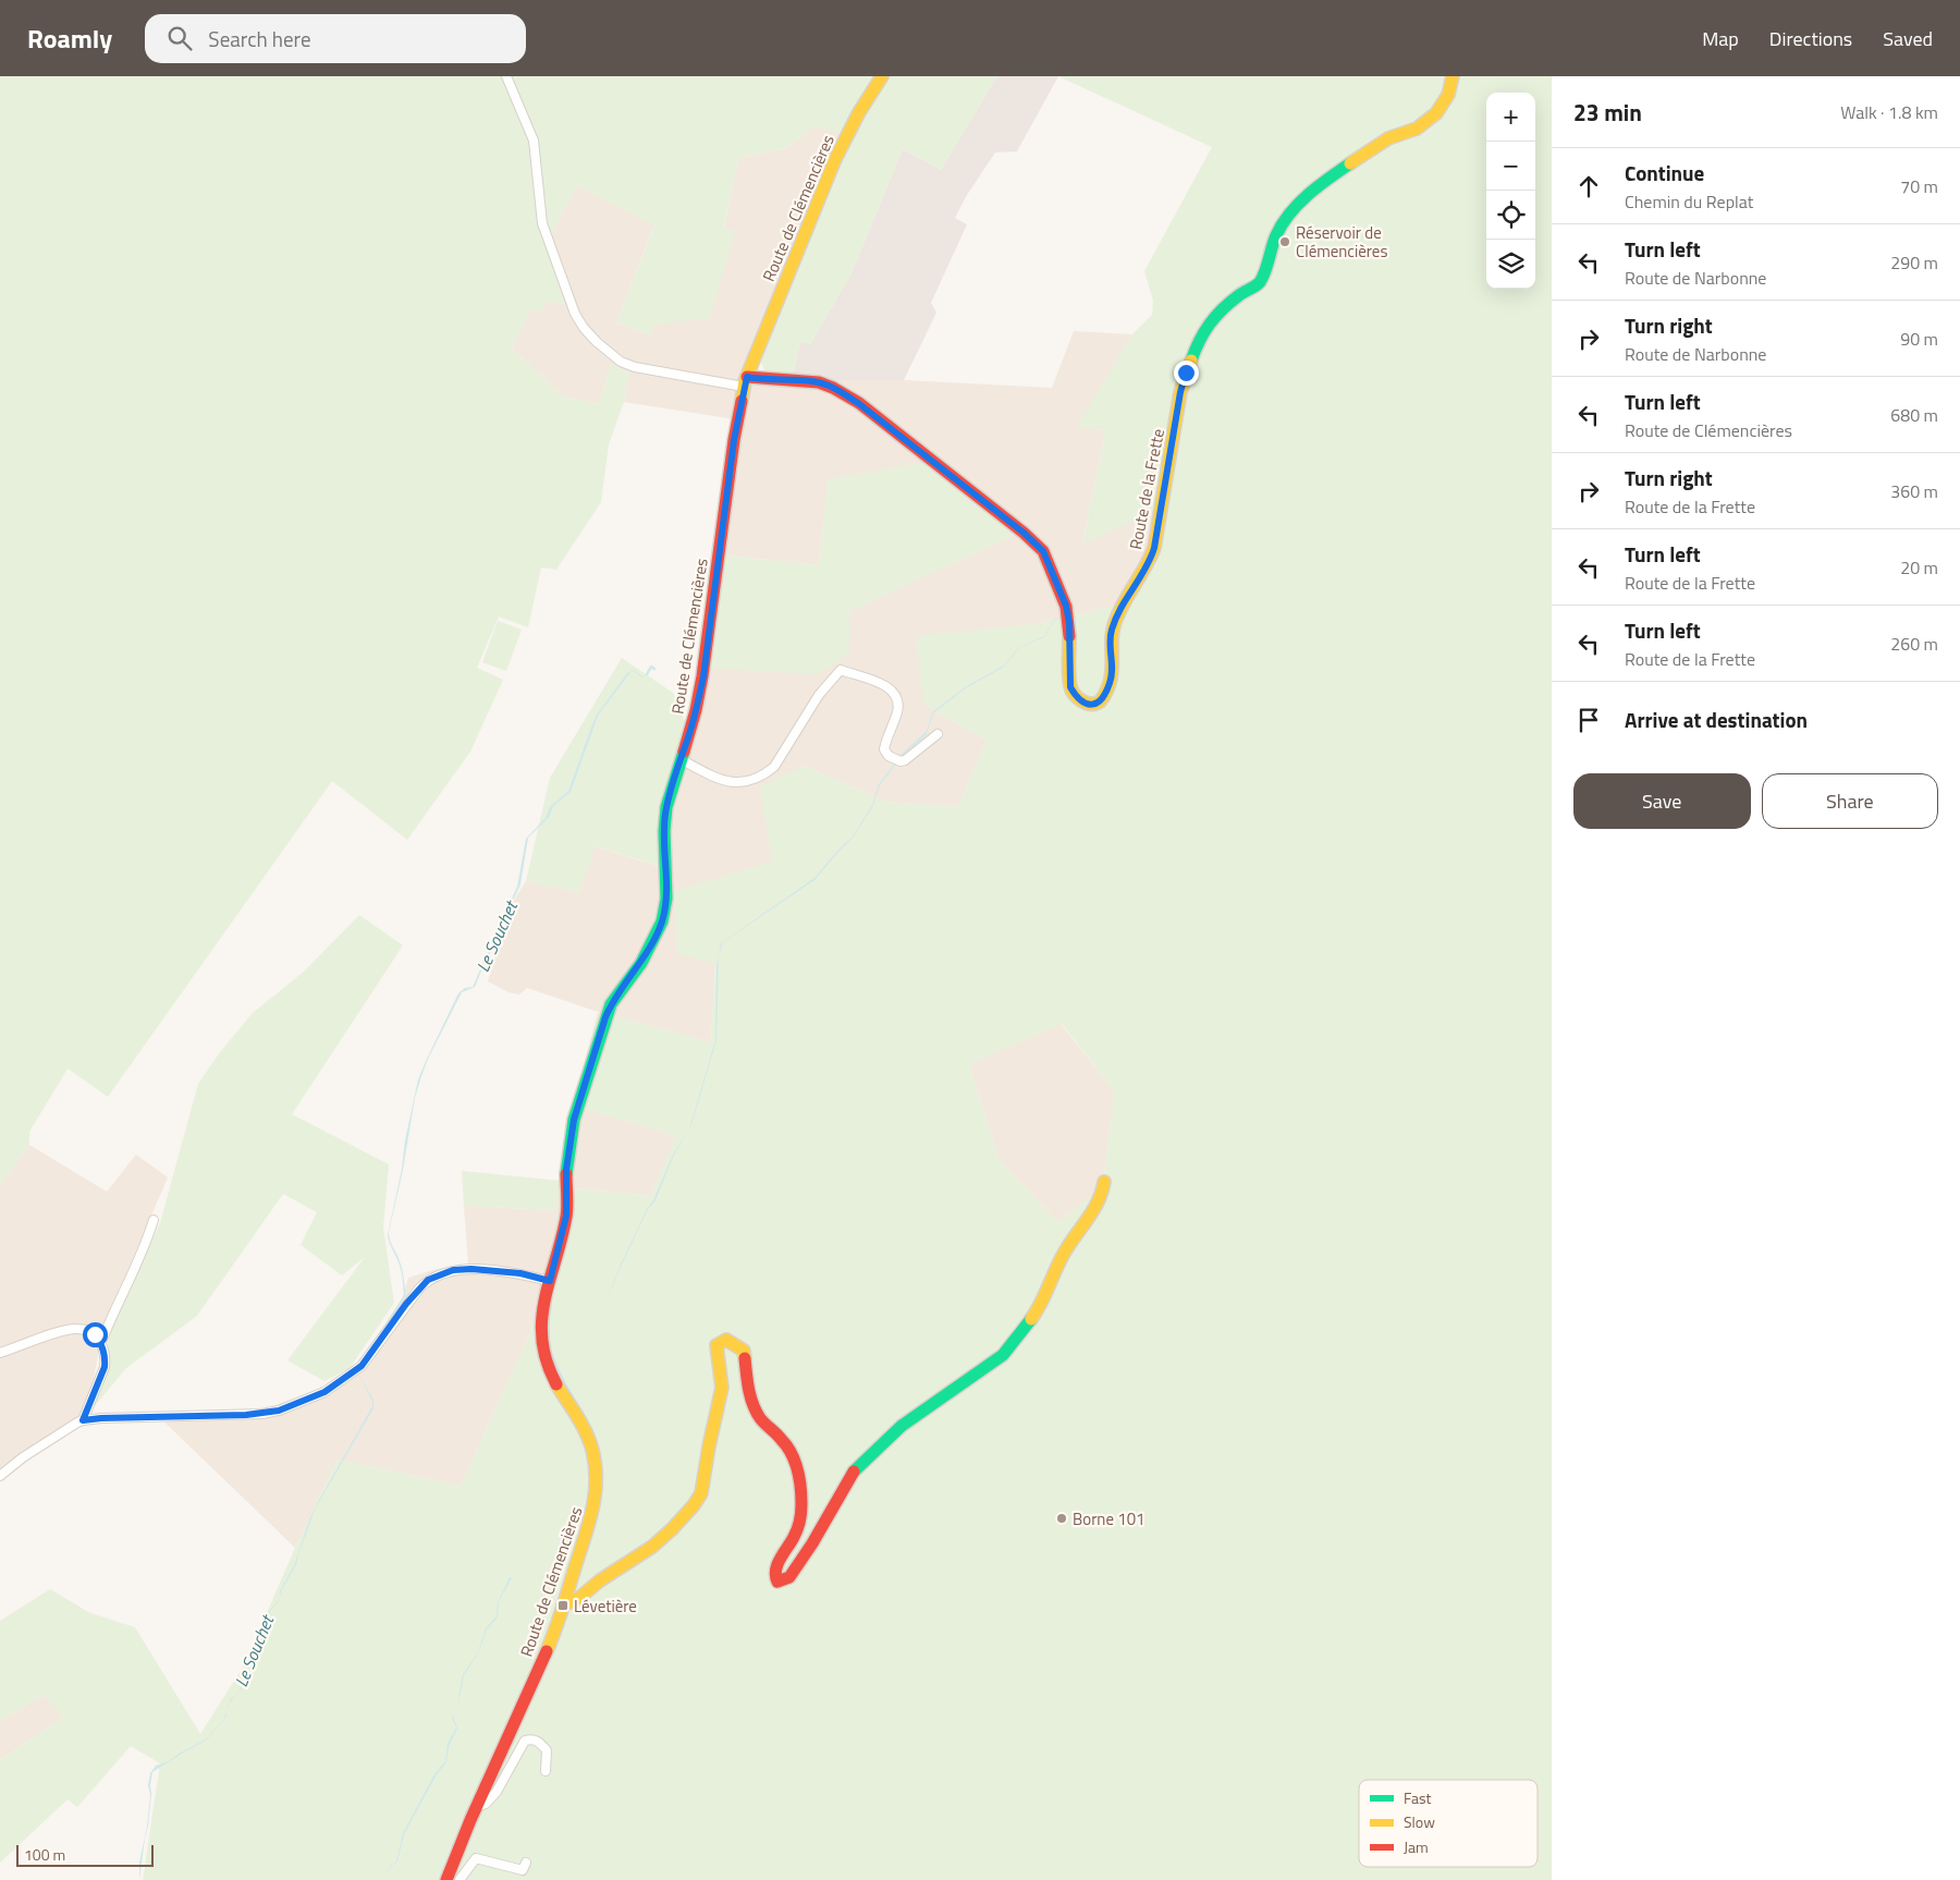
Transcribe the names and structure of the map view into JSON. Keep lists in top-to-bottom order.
{
  "streets": {
    "street": ["Route de Clémencières", "Route de la Frette"]
  },
  "crossings": [
    ["Route de Clémencières", "Route de la Frette"]
  ],
  "water": ["Le Souchet"],
  "places": {
    "other": ["Réservoir de Clémencières", "Borne 101"],
    "transit": ["Lévetière"]
  },
  "legend": ["Fast", "Slow", "Jam"],
  "scale_bar": "100 m",
  "page": {
    "header": "Roamly",
    "search": "Search here",
    "nav": ["Map", "Directions", "Saved"],
    "heading": ["23 min", "Walk · 1.8 km"],
    "map_buttons": ["+", "−"],
    "list": [
      ["Continue", "Chemin du Replat", "70 m"],
      ["Turn left", "Route de Narbonne", "290 m"],
      ["Turn right", "Route de Narbonne", "90 m"],
      ["Turn left", "Route de Clémencières", "680 m"],
      ["Turn right", "Route de la Frette", "360 m"],
      ["Turn left", "Route de la Frette", "20 m"],
      ["Turn left", "Route de la Frette", "260 m"],
      "Arrive at destination"
    ],
    "buttons": ["Save", "Share"],
    "scale": "100 m"
  }
}
